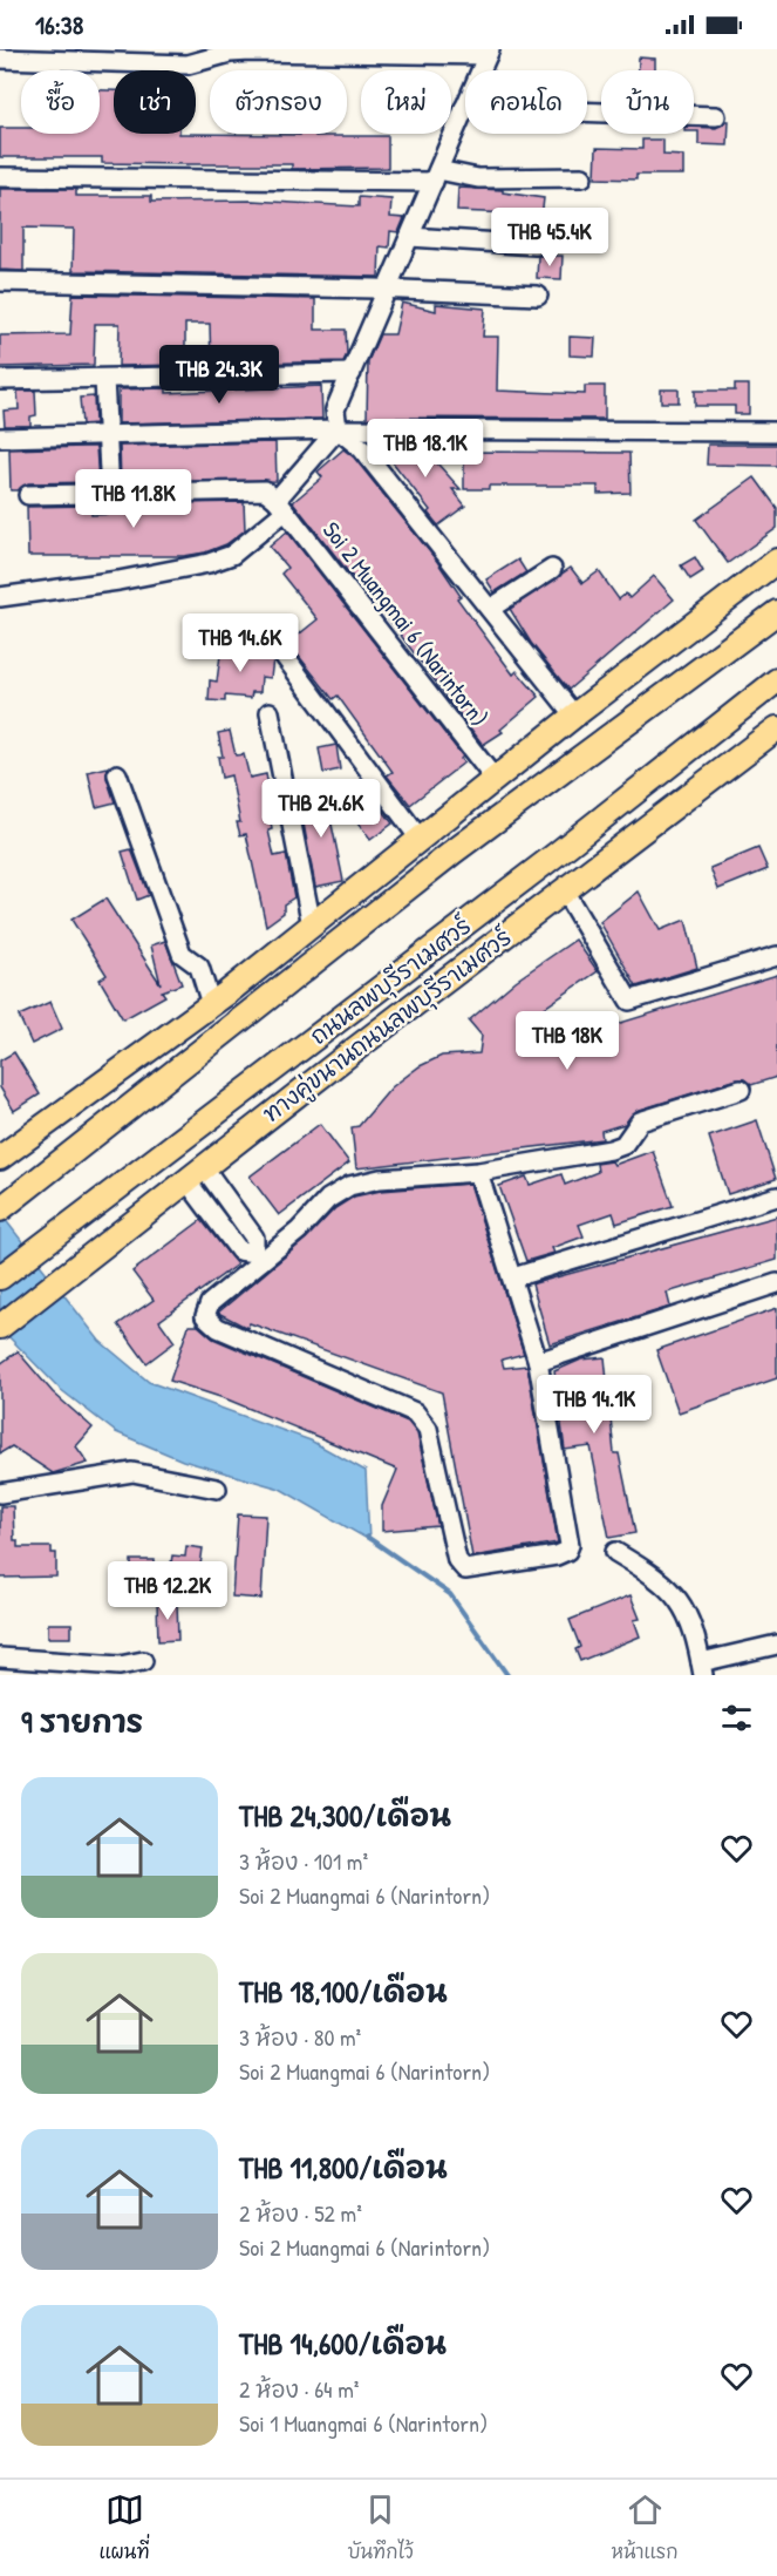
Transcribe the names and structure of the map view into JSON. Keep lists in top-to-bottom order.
{
  "streets": {
    "main road": ["ถนนลพบุรีราเมศวร์", "ทางคู่ขนานถนนลพบุรีราเมศวร์"],
    "street": ["Soi 2 Muangmai 6 (Narintorn)"]
  },
  "page": {
    "status": "16:38",
    "chip": [
      "ซื้อ",
      "เช่า",
      "ตัวกรอง",
      "ใหม่",
      "คอนโด",
      "บ้าน"
    ],
    "price": [
      "THB 45.4K",
      "THB 24.3K",
      "THB 18.1K",
      "THB 11.8K",
      "THB 14.6K",
      "THB 24.6K",
      "THB 18K",
      "THB 14.1K",
      "THB 12.2K"
    ],
    "heading": "9 รายการ",
    "list": [
      {
        "name": "THB 24,300/เดือน",
        "note": "3 ห้อง · 101 m² · Soi 2 Muangmai 6 (Narintorn)"
      },
      {
        "name": "THB 18,100/เดือน",
        "note": "3 ห้อง · 80 m² · Soi 2 Muangmai 6 (Narintorn)"
      },
      {
        "name": "THB 11,800/เดือน",
        "note": "2 ห้อง · 52 m² · Soi 2 Muangmai 6 (Narintorn)"
      },
      {
        "name": "THB 14,600/เดือน",
        "note": "2 ห้อง · 64 m² · Soi 1 Muangmai 6 (Narintorn)"
      }
    ],
    "tabs": ["แผนที่", "บันทึกไว้", "หน้าแรก"]
  }
}
